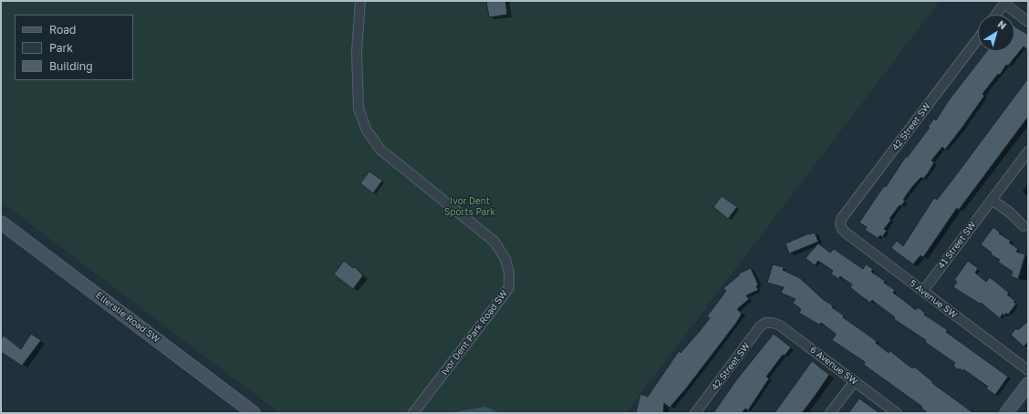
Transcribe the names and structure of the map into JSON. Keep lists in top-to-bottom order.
{
  "streets": {
    "main road": ["Ellerslie Road SW"],
    "street": [
      "42 Street SW",
      "41 Street SW",
      "5 Avenue SW",
      "Ivor Dent Park Road SW",
      "6 Avenue SW"
    ]
  },
  "crossings": [
    ["42 Street SW", "5 Avenue SW"],
    ["42 Street SW", "6 Avenue SW"],
    ["41 Street SW", "5 Avenue SW"]
  ],
  "parks": ["Ivor Dent Sports Park"],
  "legend": ["Road", "Park", "Building"],
  "north": "top right"
}
